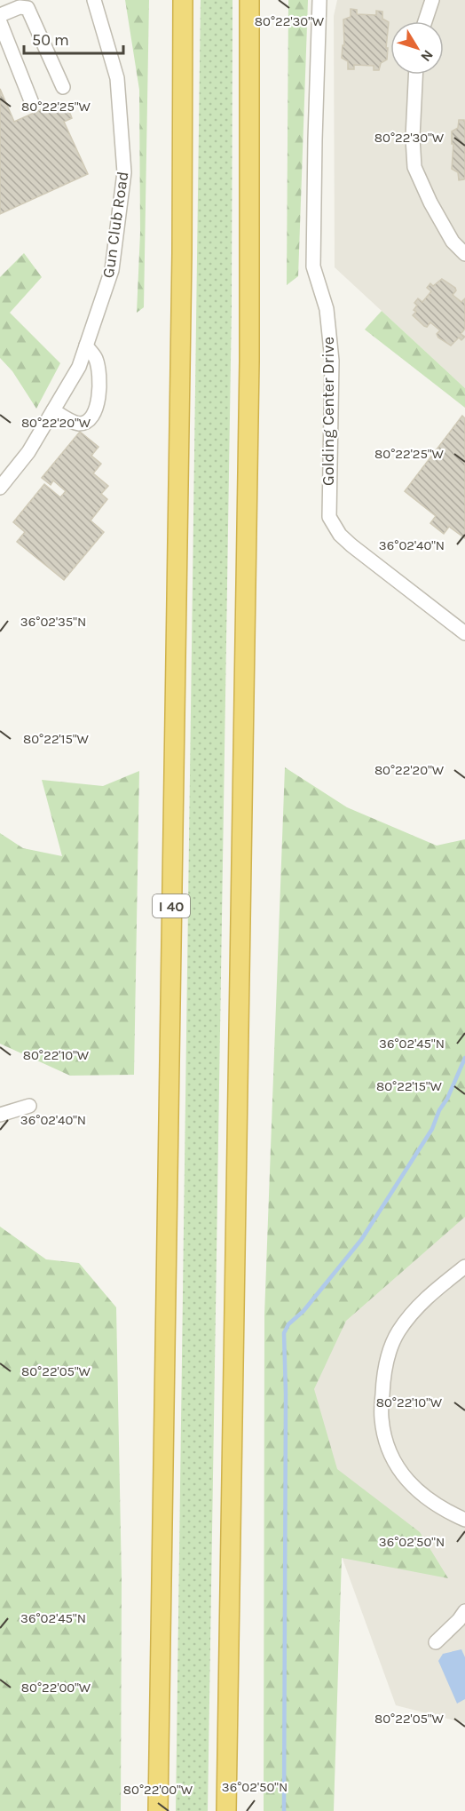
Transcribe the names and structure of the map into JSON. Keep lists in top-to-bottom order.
{
  "streets": {
    "highway": ["I 40"],
    "street": ["Gun Club Road", "Golding Center Drive"]
  },
  "scale_bar": "50 m",
  "north": "bottom right",
  "coordinates": [
    "80°22'30\"W",
    "80°22'25\"W",
    "80°22'20\"W",
    "36°02'40\"N",
    "36°02'35\"N",
    "80°22'15\"W",
    "36°02'45\"N",
    "80°22'10\"W",
    "80°22'05\"W",
    "36°02'50\"N",
    "80°22'00\"W"
  ]
}
